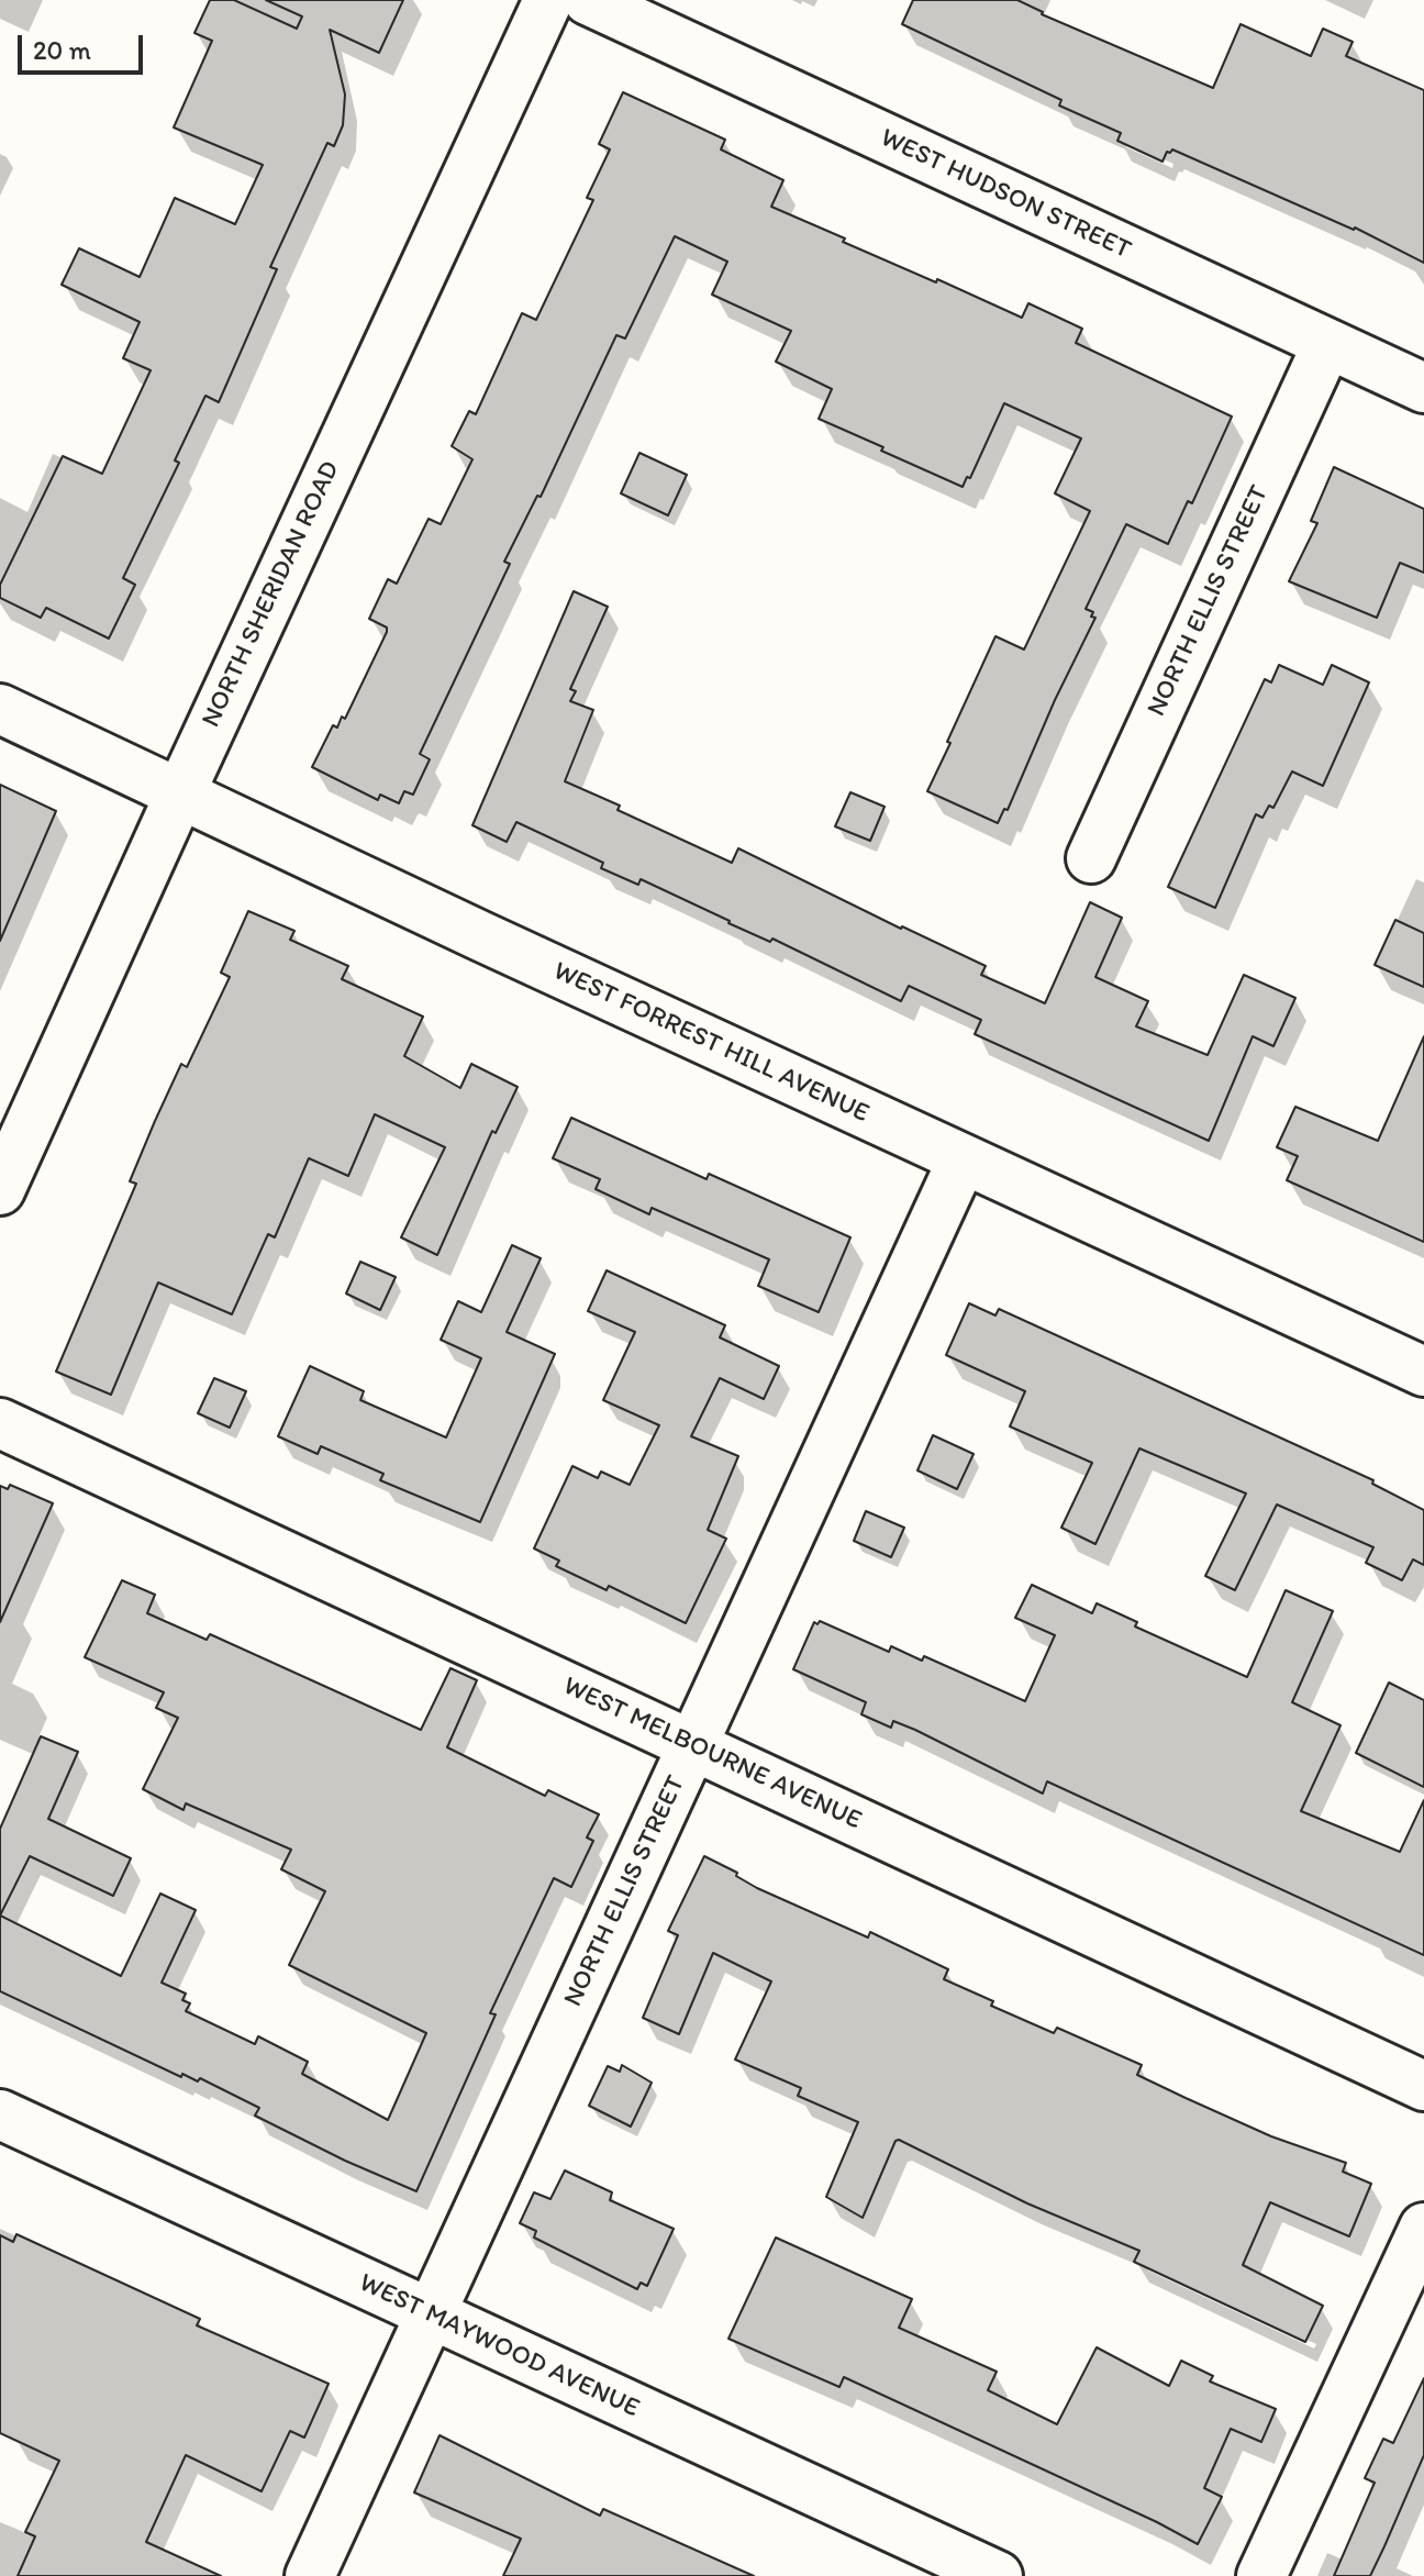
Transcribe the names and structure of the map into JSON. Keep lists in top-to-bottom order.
{
  "streets": {
    "street": [
      "WEST HUDSON STREET",
      "NORTH SHERIDAN ROAD",
      "NORTH ELLIS STREET",
      "WEST FORREST HILL AVENUE",
      "WEST MELBOURNE AVENUE",
      "WEST MAYWOOD AVENUE"
    ]
  },
  "crossings": [
    ["WEST HUDSON STREET", "NORTH ELLIS STREET"],
    ["NORTH SHERIDAN ROAD", "WEST FORREST HILL AVENUE"],
    ["NORTH ELLIS STREET", "WEST FORREST HILL AVENUE"],
    ["NORTH ELLIS STREET", "WEST MELBOURNE AVENUE"],
    ["NORTH ELLIS STREET", "WEST MAYWOOD AVENUE"]
  ],
  "scale_bar": "20 m"
}
